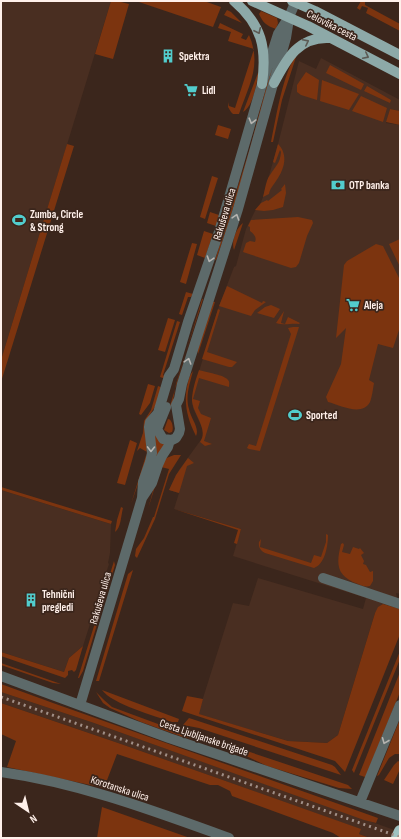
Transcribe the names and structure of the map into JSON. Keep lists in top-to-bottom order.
{
  "streets": {
    "main road": ["Celovška cesta"],
    "street": ["Rakuševa ulica", "Cesta Ljubljanske brigade", "Korotanska ulica"]
  },
  "crossings": [
    ["Celovška cesta", "Rakuševa ulica"],
    ["Rakuševa ulica", "Cesta Ljubljanske brigade"]
  ],
  "places": {
    "building": ["Spektra", "Tehnični pregledi"],
    "supermarket": ["Lidl", "Aleja"],
    "bank": ["OTP banka"],
    "sports": ["Zumba, Circle & Strong", "Sported"]
  },
  "north": "bottom right"
}
